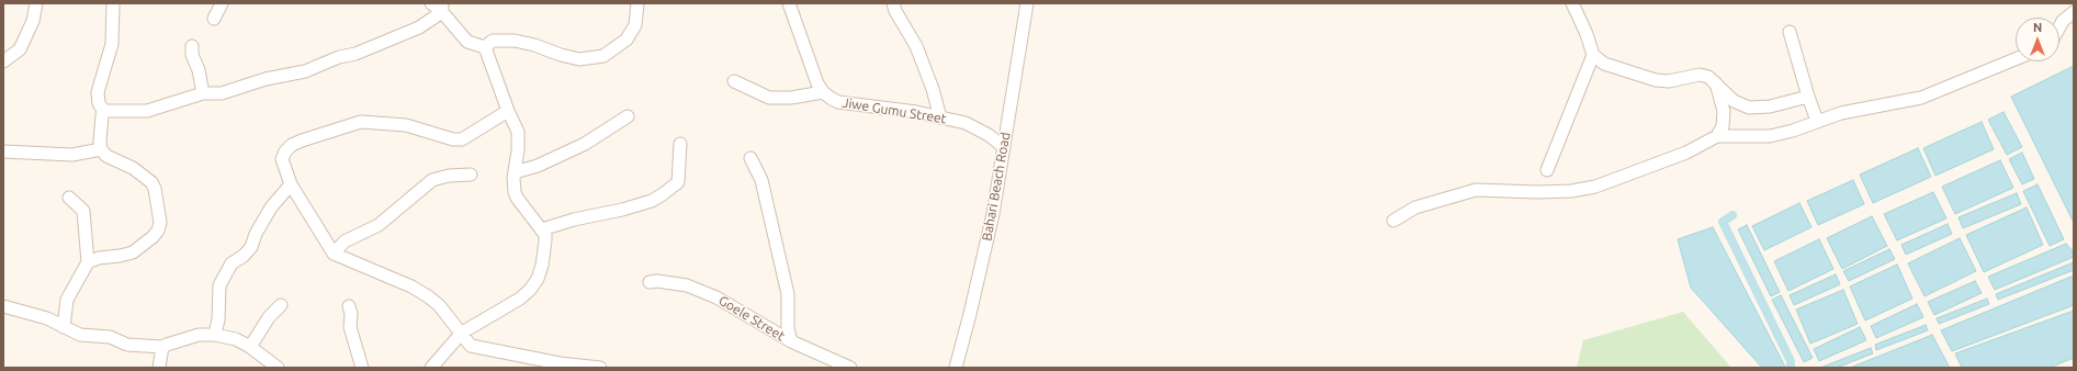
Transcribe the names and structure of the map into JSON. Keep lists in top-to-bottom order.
{
  "streets": {
    "street": ["Jiwe Gumu Street", "Bahari Beach Road", "Goele Street"]
  },
  "crossings": [
    ["Jiwe Gumu Street", "Bahari Beach Road"]
  ],
  "north": "top"
}
